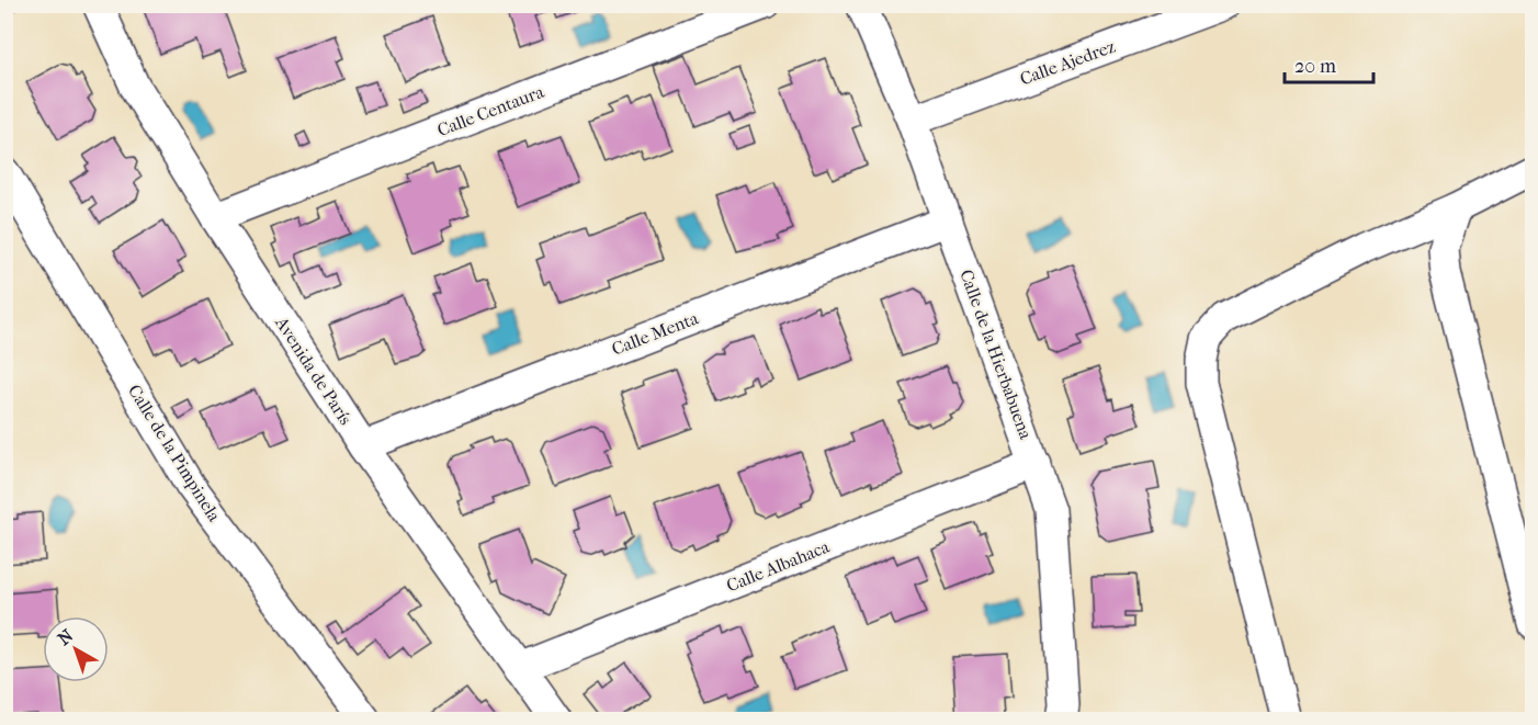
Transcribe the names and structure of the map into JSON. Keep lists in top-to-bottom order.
{
  "streets": {
    "street": [
      "Calle Ajedrez",
      "Calle Centaura",
      "Calle Menta",
      "Calle de la Hierbabuena",
      "Avenida de París",
      "Calle de la Pimpinela",
      "Calle Albahaca"
    ]
  },
  "crossings": [
    ["Calle Ajedrez", "Calle de la Hierbabuena"],
    ["Calle Centaura", "Avenida de París"],
    ["Calle Menta", "Calle de la Hierbabuena"],
    ["Calle Menta", "Avenida de París"],
    ["Calle de la Hierbabuena", "Calle Albahaca"],
    ["Avenida de París", "Calle Albahaca"]
  ],
  "scale_bar": "20 m",
  "north": "top left"
}
